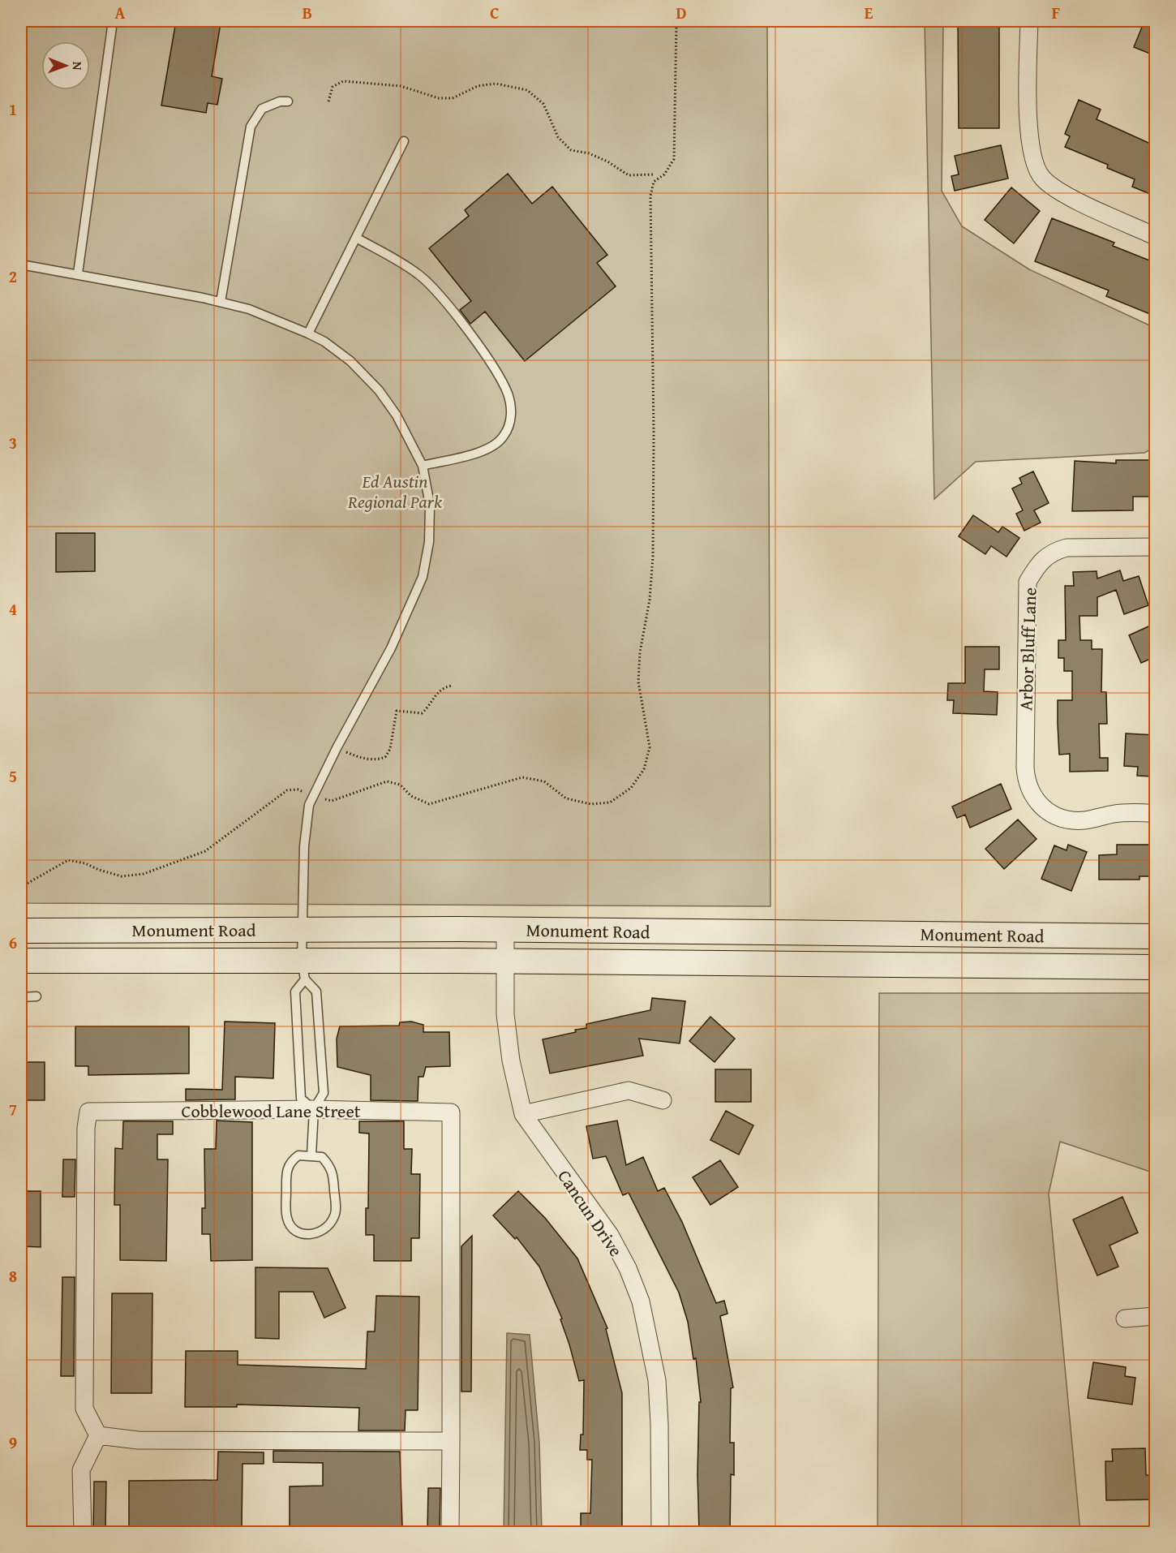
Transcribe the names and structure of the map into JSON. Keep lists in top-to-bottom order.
{
  "streets": {
    "street": [
      "Arbor Bluff Lane",
      "Monument Road",
      "Cobblewood Lane Street",
      "Cancun Drive"
    ]
  },
  "crossings": [
    ["Monument Road", "Cancun Drive"]
  ],
  "parks": ["Ed Austin Regional Park"],
  "north": "right",
  "grid": {
    "columns": [
      "A",
      "B",
      "C",
      "D",
      "E",
      "F"
    ],
    "rows": [
      "1",
      "2",
      "3",
      "4",
      "5",
      "6",
      "7",
      "8",
      "9"
    ]
  }
}
